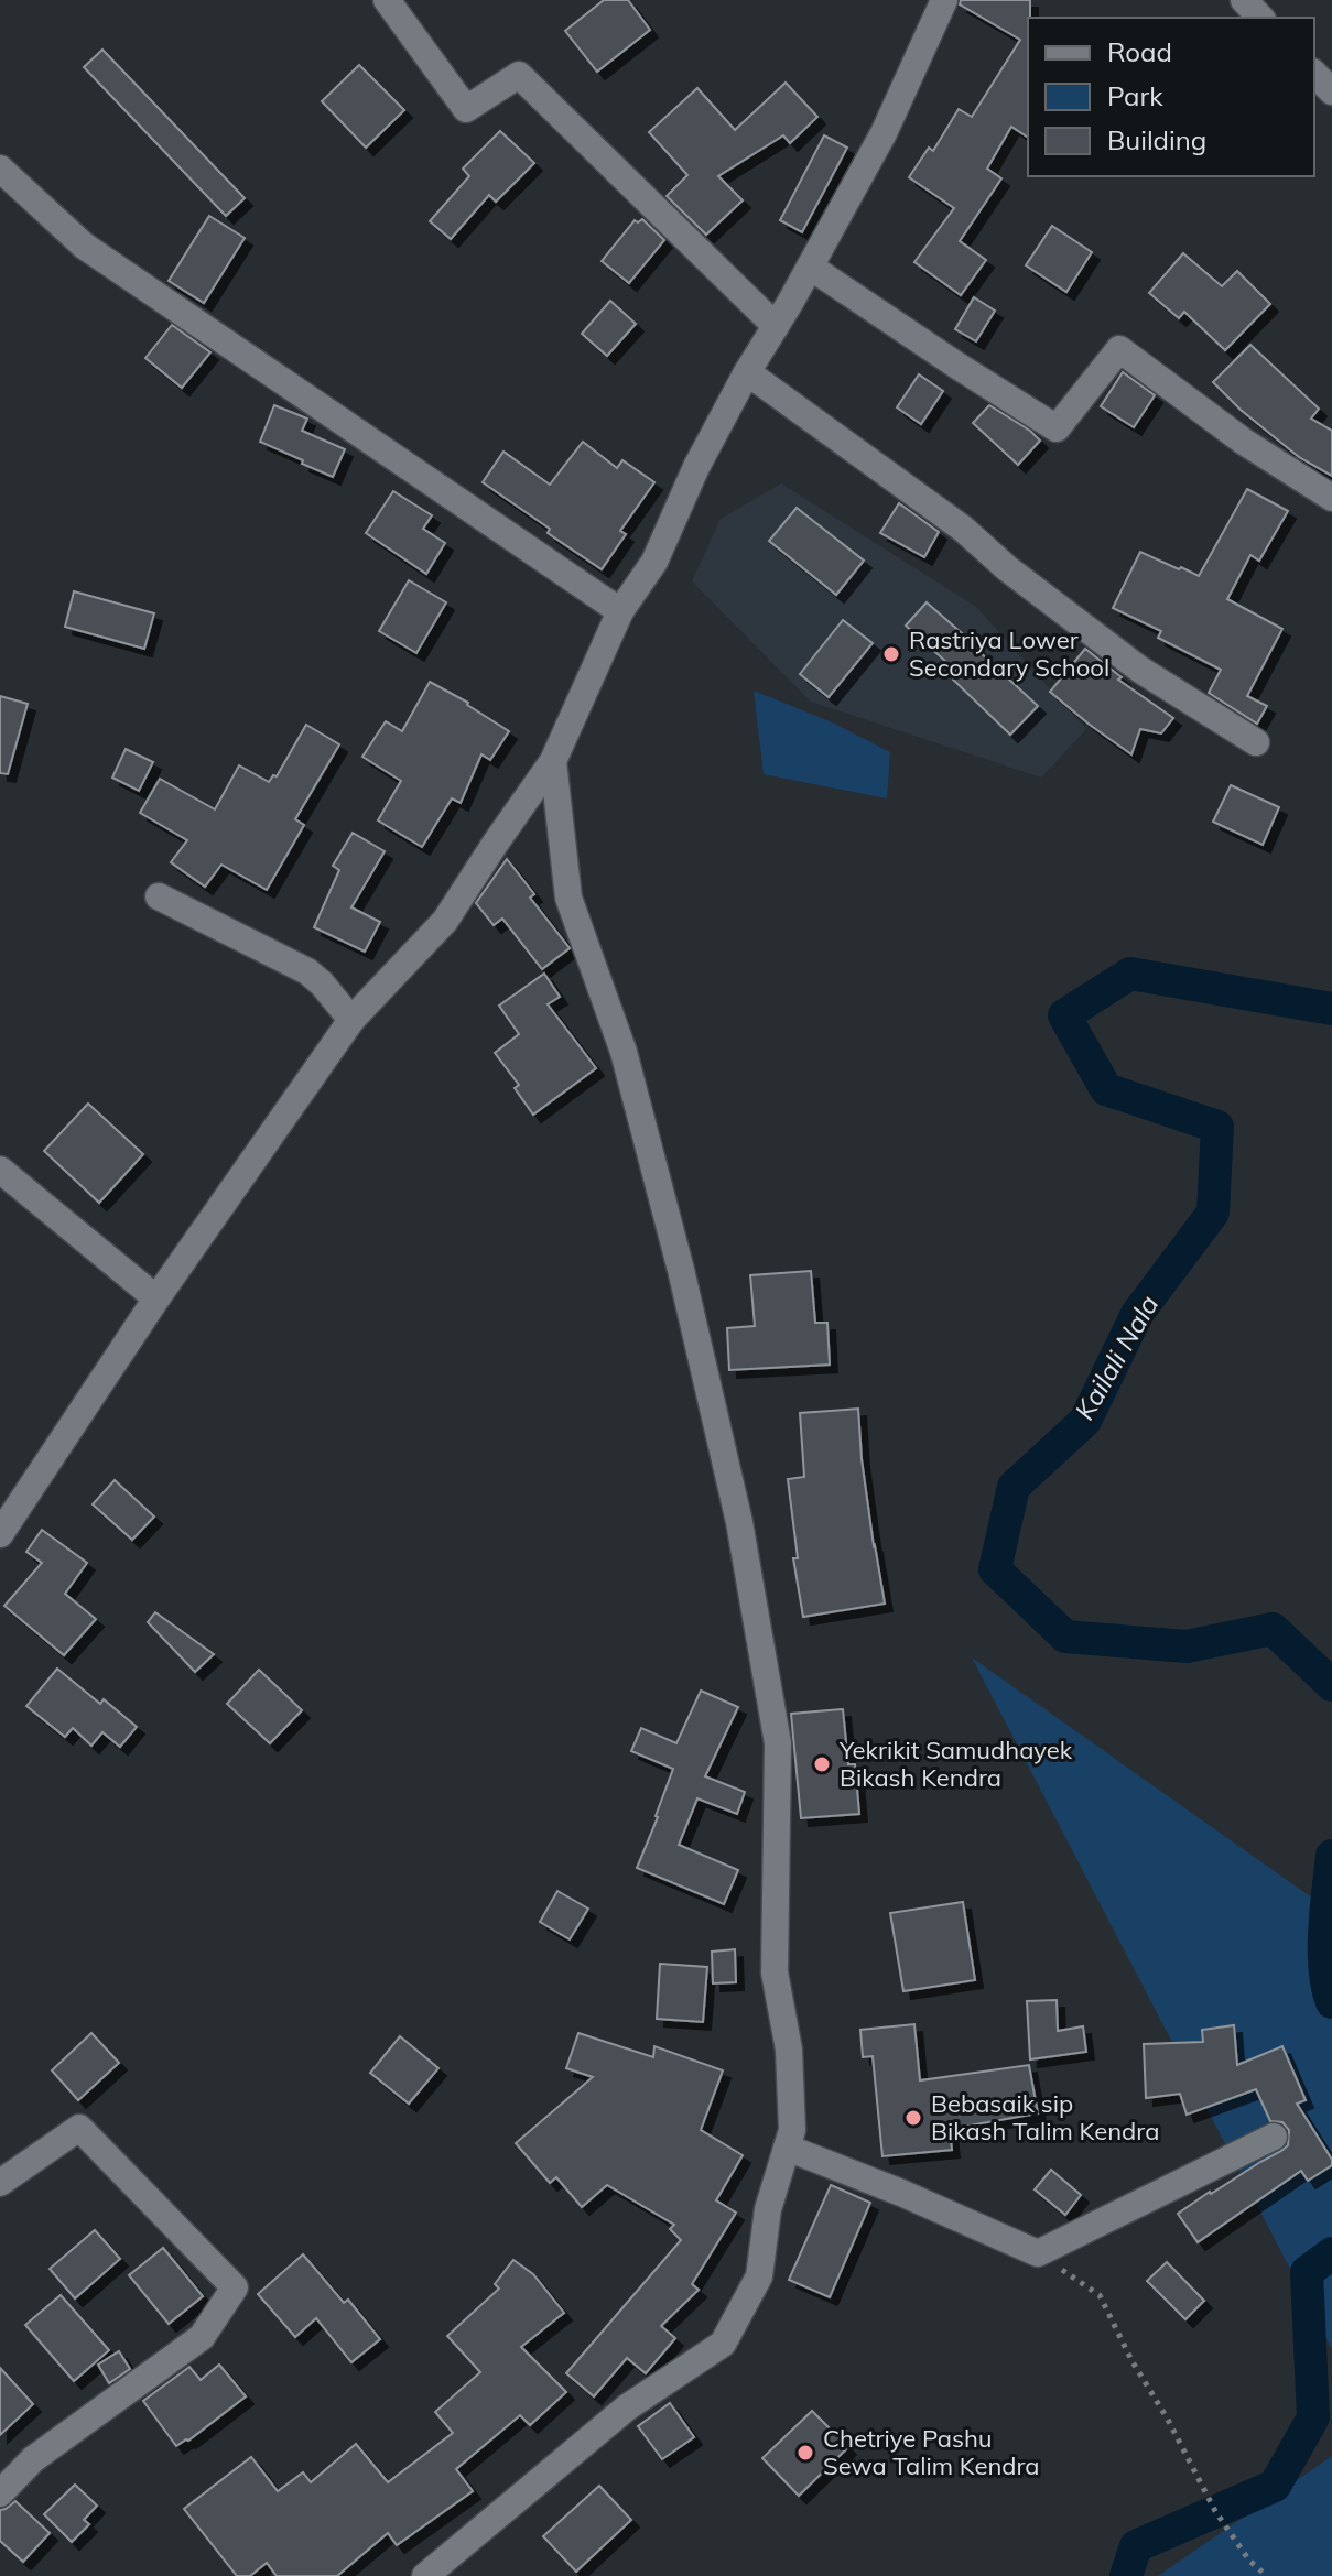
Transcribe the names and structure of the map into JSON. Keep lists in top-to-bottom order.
{
  "water": ["Kailali Nala"],
  "places": [
    "Rastriya Lower Secondary School",
    "Yekrikit Samudhayek Bikash Kendra",
    "Bebasaik sip Bikash Talim Kendra",
    "Chetriye Pashu Sewa Talim Kendra"
  ],
  "legend": ["Road", "Park", "Building"]
}
